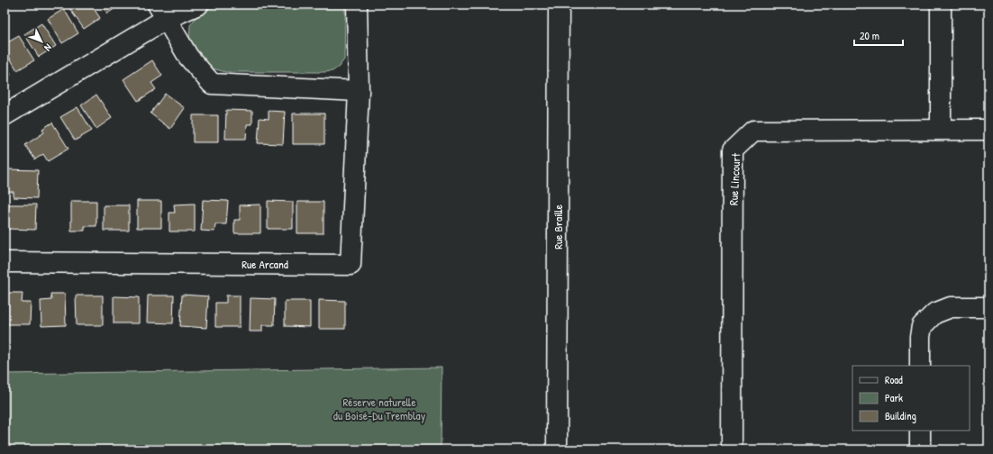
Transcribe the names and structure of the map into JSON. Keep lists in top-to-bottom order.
{
  "streets": {
    "street": ["Rue Lincourt", "Rue Braille", "Rue Arcand"]
  },
  "parks": ["Réserve naturelle du Boisé-Du Tremblay"],
  "legend": ["Road", "Park", "Building"],
  "scale_bar": "20 m",
  "north": "bottom right"
}
